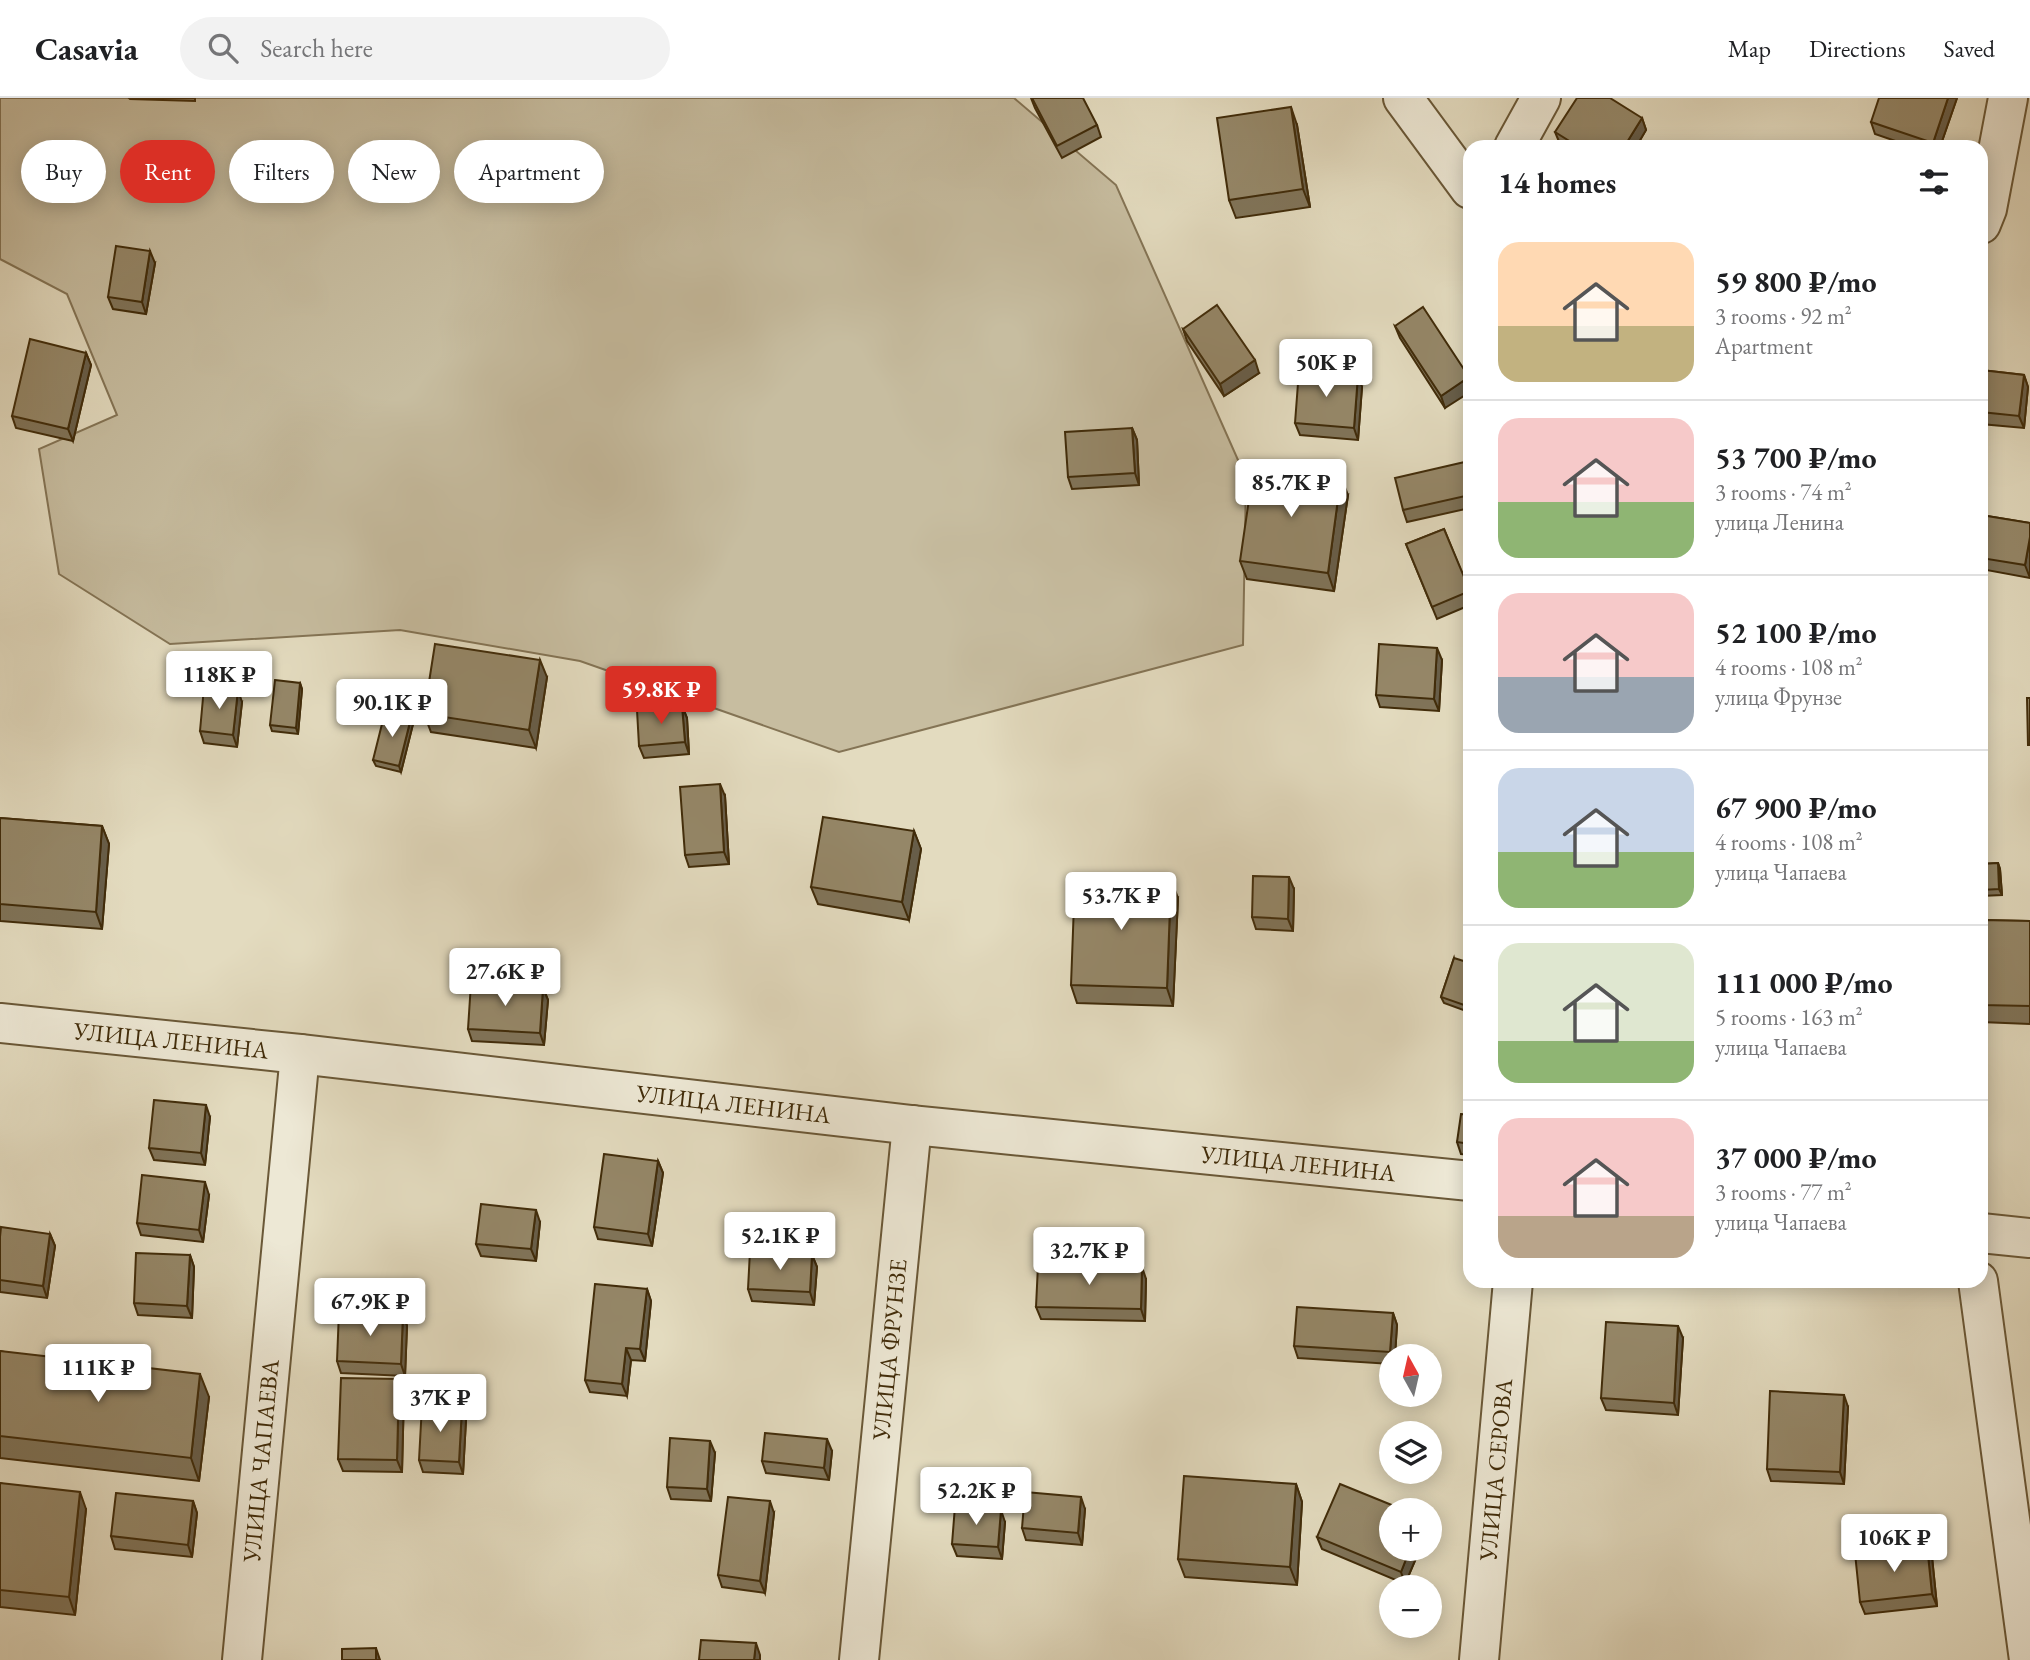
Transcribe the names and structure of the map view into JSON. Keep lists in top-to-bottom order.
{
  "streets": {
    "street": [
      "УЛИЦА ЛЕНИНА",
      "УЛИЦА ФРУНЗЕ",
      "УЛИЦА ЧАПАЕВА",
      "УЛИЦА СЕРОВА"
    ]
  },
  "crossings": [
    ["УЛИЦА ЛЕНИНА", "УЛИЦА ФРУНЗЕ"],
    ["УЛИЦА ЛЕНИНА", "УЛИЦА ЧАПАЕВА"]
  ],
  "north": "top",
  "page": {
    "header": "Casavia",
    "search": "Search here",
    "nav": ["Map", "Directions", "Saved"],
    "chip": [
      "Buy",
      "Rent",
      "Filters",
      "New",
      "Apartment"
    ],
    "heading": "14 homes",
    "list": [
      {
        "name": "59 800 ₽/mo",
        "note": "3 rooms · 92 m² · Apartment"
      },
      {
        "name": "53 700 ₽/mo",
        "note": "3 rooms · 74 m² · улица Ленина"
      },
      {
        "name": "52 100 ₽/mo",
        "note": "4 rooms · 108 m² · улица Фрунзе"
      },
      {
        "name": "67 900 ₽/mo",
        "note": "4 rooms · 108 m² · улица Чапаева"
      },
      {
        "name": "111 000 ₽/mo",
        "note": "5 rooms · 163 m² · улица Чапаева"
      },
      {
        "name": "37 000 ₽/mo",
        "note": "3 rooms · 77 m² · улица Чапаева"
      }
    ],
    "price": [
      "50K ₽",
      "85.7K ₽",
      "118K ₽",
      "59.8K ₽",
      "90.1K ₽",
      "53.7K ₽",
      "27.6K ₽",
      "52.1K ₽",
      "32.7K ₽",
      "67.9K ₽",
      "111K ₽",
      "37K ₽",
      "52.2K ₽",
      "106K ₽"
    ],
    "map_buttons": ["+", "−"]
  }
}
